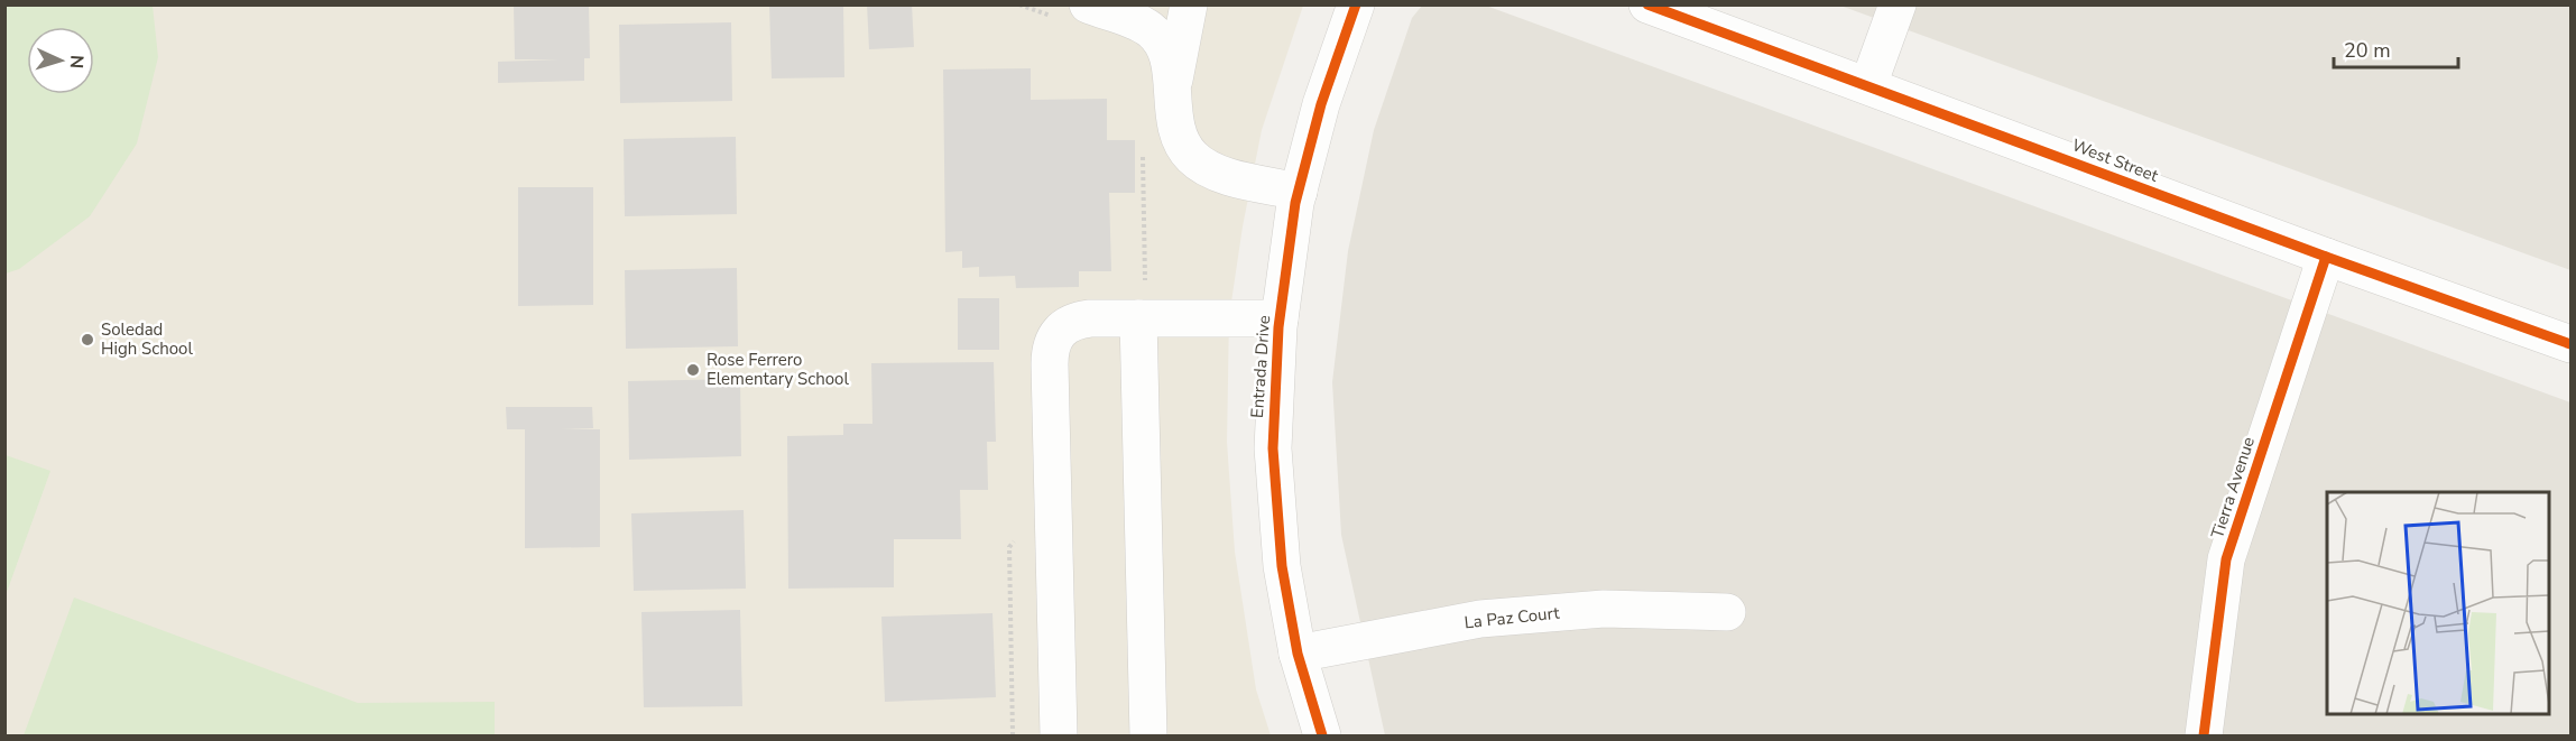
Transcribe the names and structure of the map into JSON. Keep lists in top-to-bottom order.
{
  "streets": {
    "street": [
      "West Street",
      "Entrada Drive",
      "Tierra Avenue",
      "La Paz Court"
    ]
  },
  "crossings": [
    ["West Street", "Tierra Avenue"],
    ["Entrada Drive", "La Paz Court"]
  ],
  "places": ["Soledad High School", "Rose Ferrero Elementary School"],
  "scale_bar": "20 m",
  "north": "right"
}
